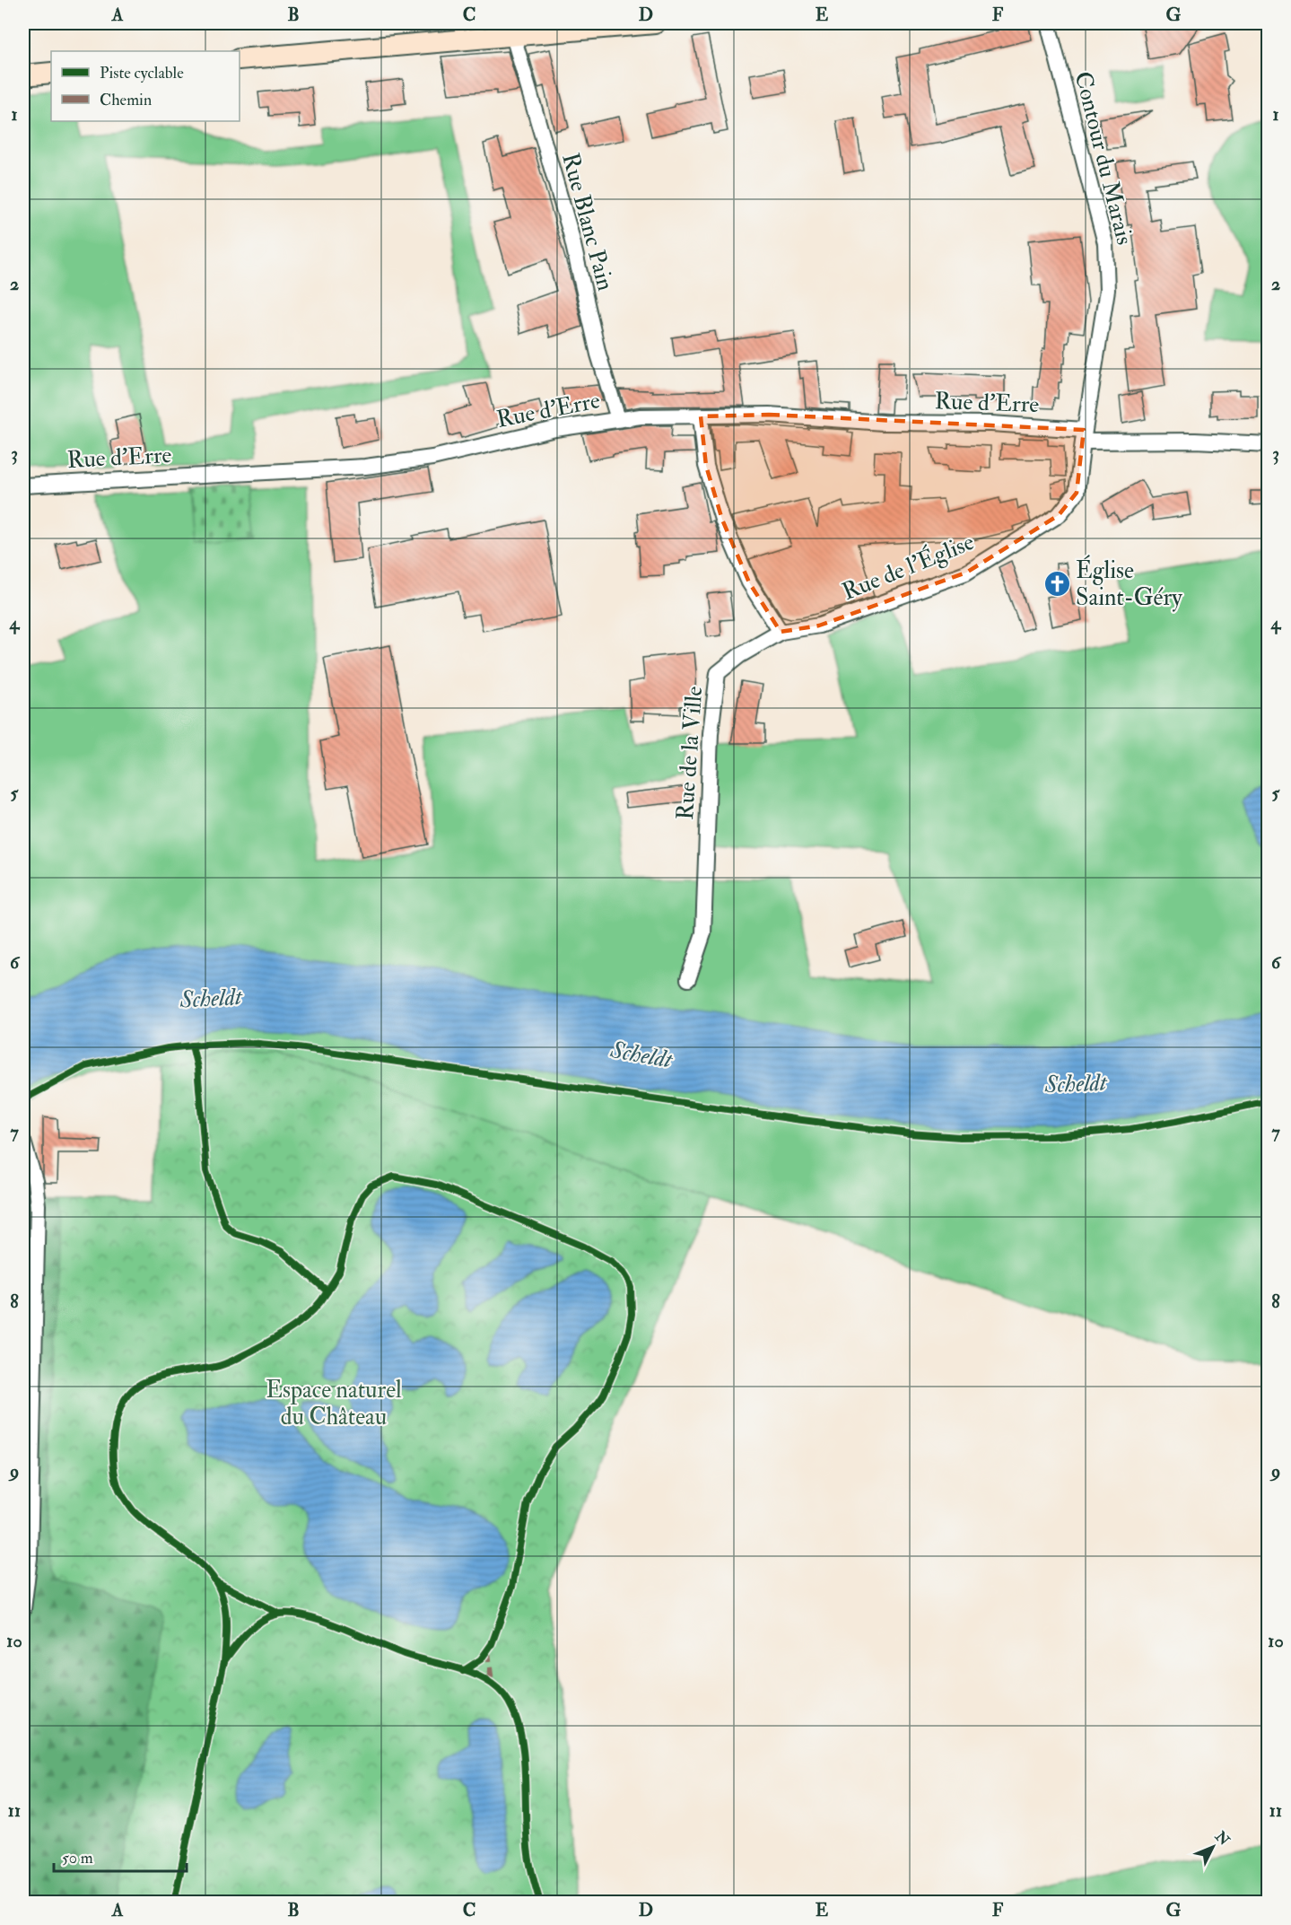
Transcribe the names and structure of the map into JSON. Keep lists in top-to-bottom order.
{
  "streets": {
    "street": [
      "Contour du Marais",
      "Rue Blanc Pain",
      "Rue d'Erre",
      "Rue de l'Église",
      "Rue de la Ville"
    ]
  },
  "crossings": [
    ["Contour du Marais", "Rue d'Erre"],
    ["Contour du Marais", "Rue de l'Église"],
    ["Rue Blanc Pain", "Rue d'Erre"],
    ["Rue d'Erre", "Rue de l'Église"],
    ["Rue de l'Église", "Rue de la Ville"]
  ],
  "water": ["Scheldt"],
  "parks": ["Espace naturel du Château"],
  "places": {
    "church": ["Église Saint-Géry"]
  },
  "legend": ["Piste cyclable", "Chemin"],
  "scale_bar": "50 m",
  "north": "top right",
  "grid": {
    "columns": [
      "A",
      "B",
      "C",
      "D",
      "E",
      "F",
      "G"
    ],
    "rows": [
      "1",
      "2",
      "3",
      "4",
      "5",
      "6",
      "7",
      "8",
      "9",
      "10",
      "11"
    ]
  }
}
